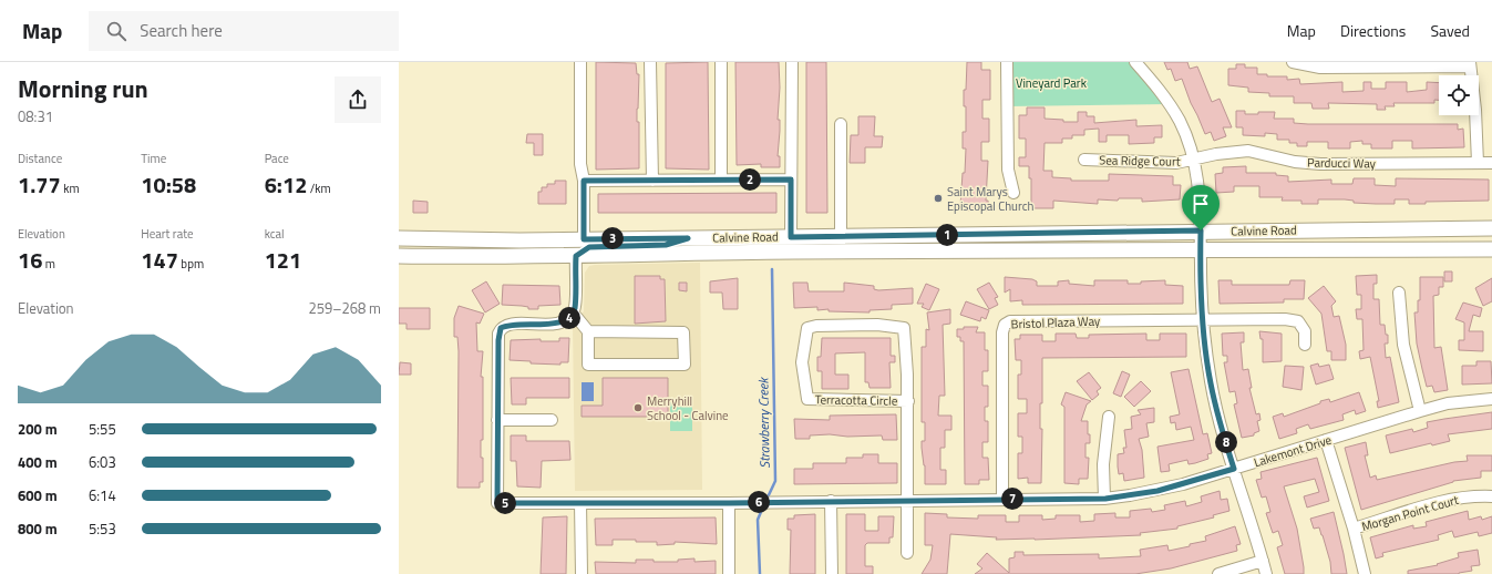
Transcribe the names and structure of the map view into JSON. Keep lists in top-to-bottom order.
{
  "streets": {
    "main road": ["Calvine Road"],
    "street": [
      "Sea Ridge Court",
      "Parducci Way",
      "Bristol Plaza Way",
      "Terracotta Circle",
      "Lakemont Drive",
      "Morgan Point Court"
    ]
  },
  "crossings": [
    ["Sea Ridge Court", "Parducci Way"],
    ["Bristol Plaza Way", "Lakemont Drive"],
    ["Terracotta Circle", "Lakemont Drive"]
  ],
  "water": ["Strawberry Creek"],
  "parks": ["Vineyard Park"],
  "places": ["Saint Marys Episcopal Church", "Merryhill School - Calvine"],
  "page": {
    "header": "Map",
    "search": "Search here",
    "nav": ["Map", "Directions", "Saved"],
    "heading": ["Morning run", "08:31"],
    "stats": [
      ["Distance", "1.77 km"],
      ["Time", "10:58"],
      ["Pace", "6:12 /km"],
      ["Elevation", "16 m"],
      ["Heart rate", "147 bpm"],
      ["kcal", "121"]
    ],
    "pins": [
      "2",
      "1",
      "3",
      "4",
      "8",
      "7",
      "6",
      "5"
    ],
    "chart": ["Elevation", "259–268 m"],
    "list": [
      {
        "name": "200 m",
        "note": "5:55"
      },
      {
        "name": "400 m",
        "note": "6:03"
      },
      {
        "name": "600 m",
        "note": "6:14"
      },
      {
        "name": "800 m",
        "note": "5:53"
      }
    ]
  }
}
